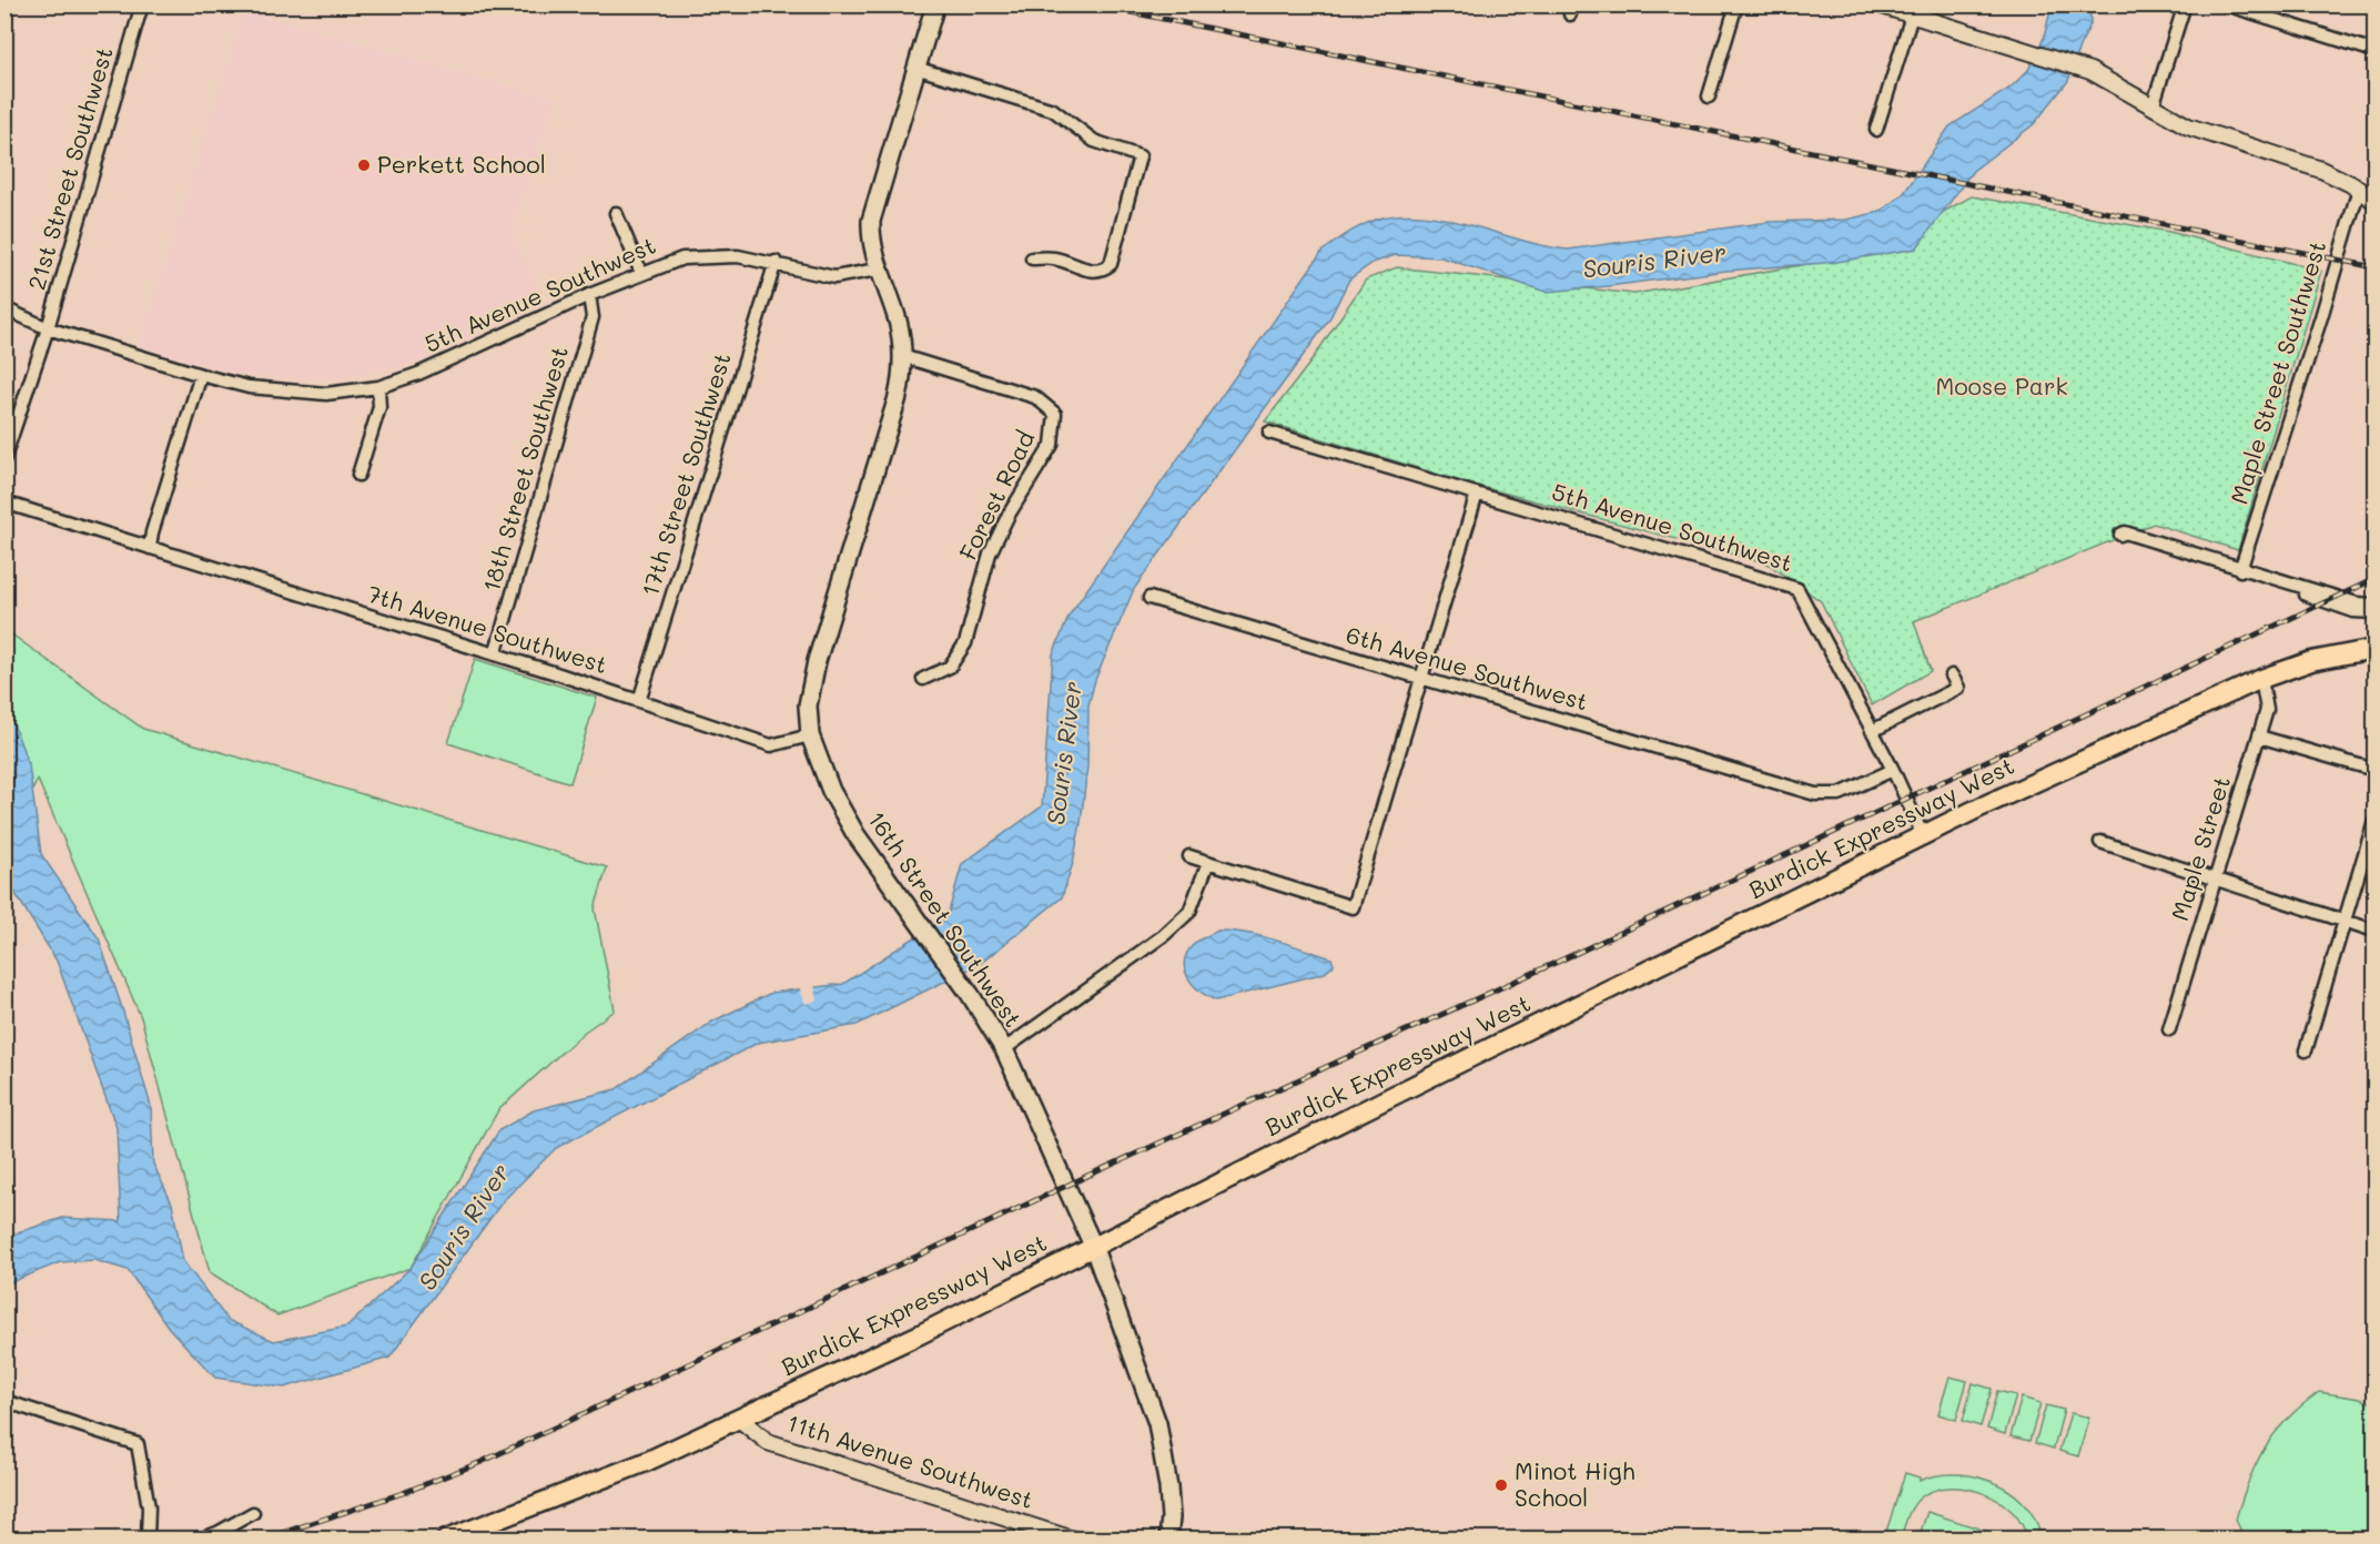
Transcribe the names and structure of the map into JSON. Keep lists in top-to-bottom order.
{
  "streets": {
    "main road": ["Burdick Expressway West", "16th Street Southwest"],
    "street": [
      "21st Street Southwest",
      "5th Avenue Southwest",
      "Maple Street Southwest",
      "18th Street Southwest",
      "17th Street Southwest",
      "Forest Road",
      "7th Avenue Southwest",
      "6th Avenue Southwest",
      "Maple Street",
      "11th Avenue Southwest"
    ]
  },
  "crossings": [
    ["21st Street Southwest", "5th Avenue Southwest"],
    ["5th Avenue Southwest", "18th Street Southwest"],
    ["5th Avenue Southwest", "17th Street Southwest"],
    ["5th Avenue Southwest", "6th Avenue Southwest"],
    ["5th Avenue Southwest", "Burdick Expressway West"],
    ["18th Street Southwest", "7th Avenue Southwest"],
    ["17th Street Southwest", "7th Avenue Southwest"],
    ["Forest Road", "16th Street Southwest"],
    ["7th Avenue Southwest", "16th Street Southwest"],
    ["Burdick Expressway West", "Maple Street"],
    ["Burdick Expressway West", "16th Street Southwest"],
    ["Burdick Expressway West", "11th Avenue Southwest"]
  ],
  "water": ["Souris River"],
  "parks": ["Moose Park"],
  "places": ["Perkett School", "Minot High School"]
}
